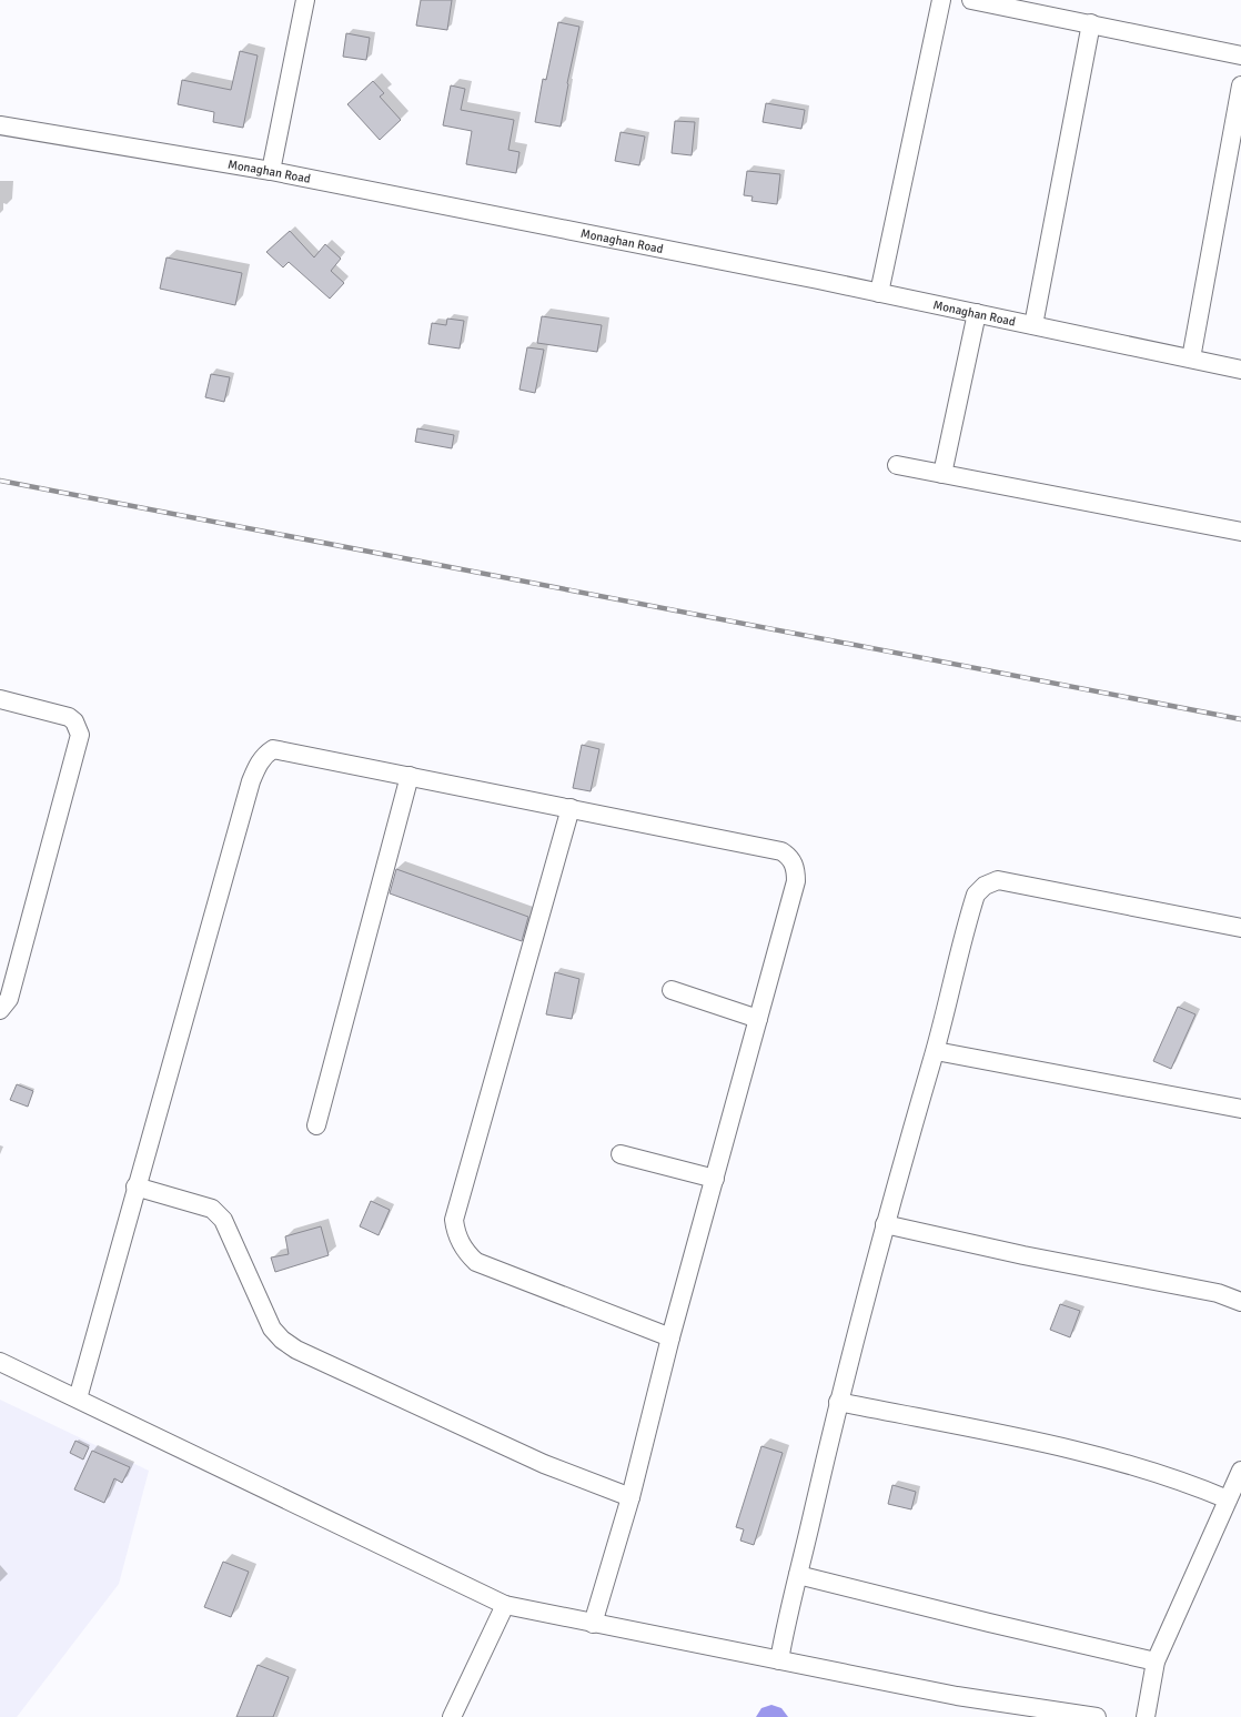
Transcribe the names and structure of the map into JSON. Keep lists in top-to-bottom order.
{
  "streets": {
    "street": ["Monaghan Road"]
  }
}
